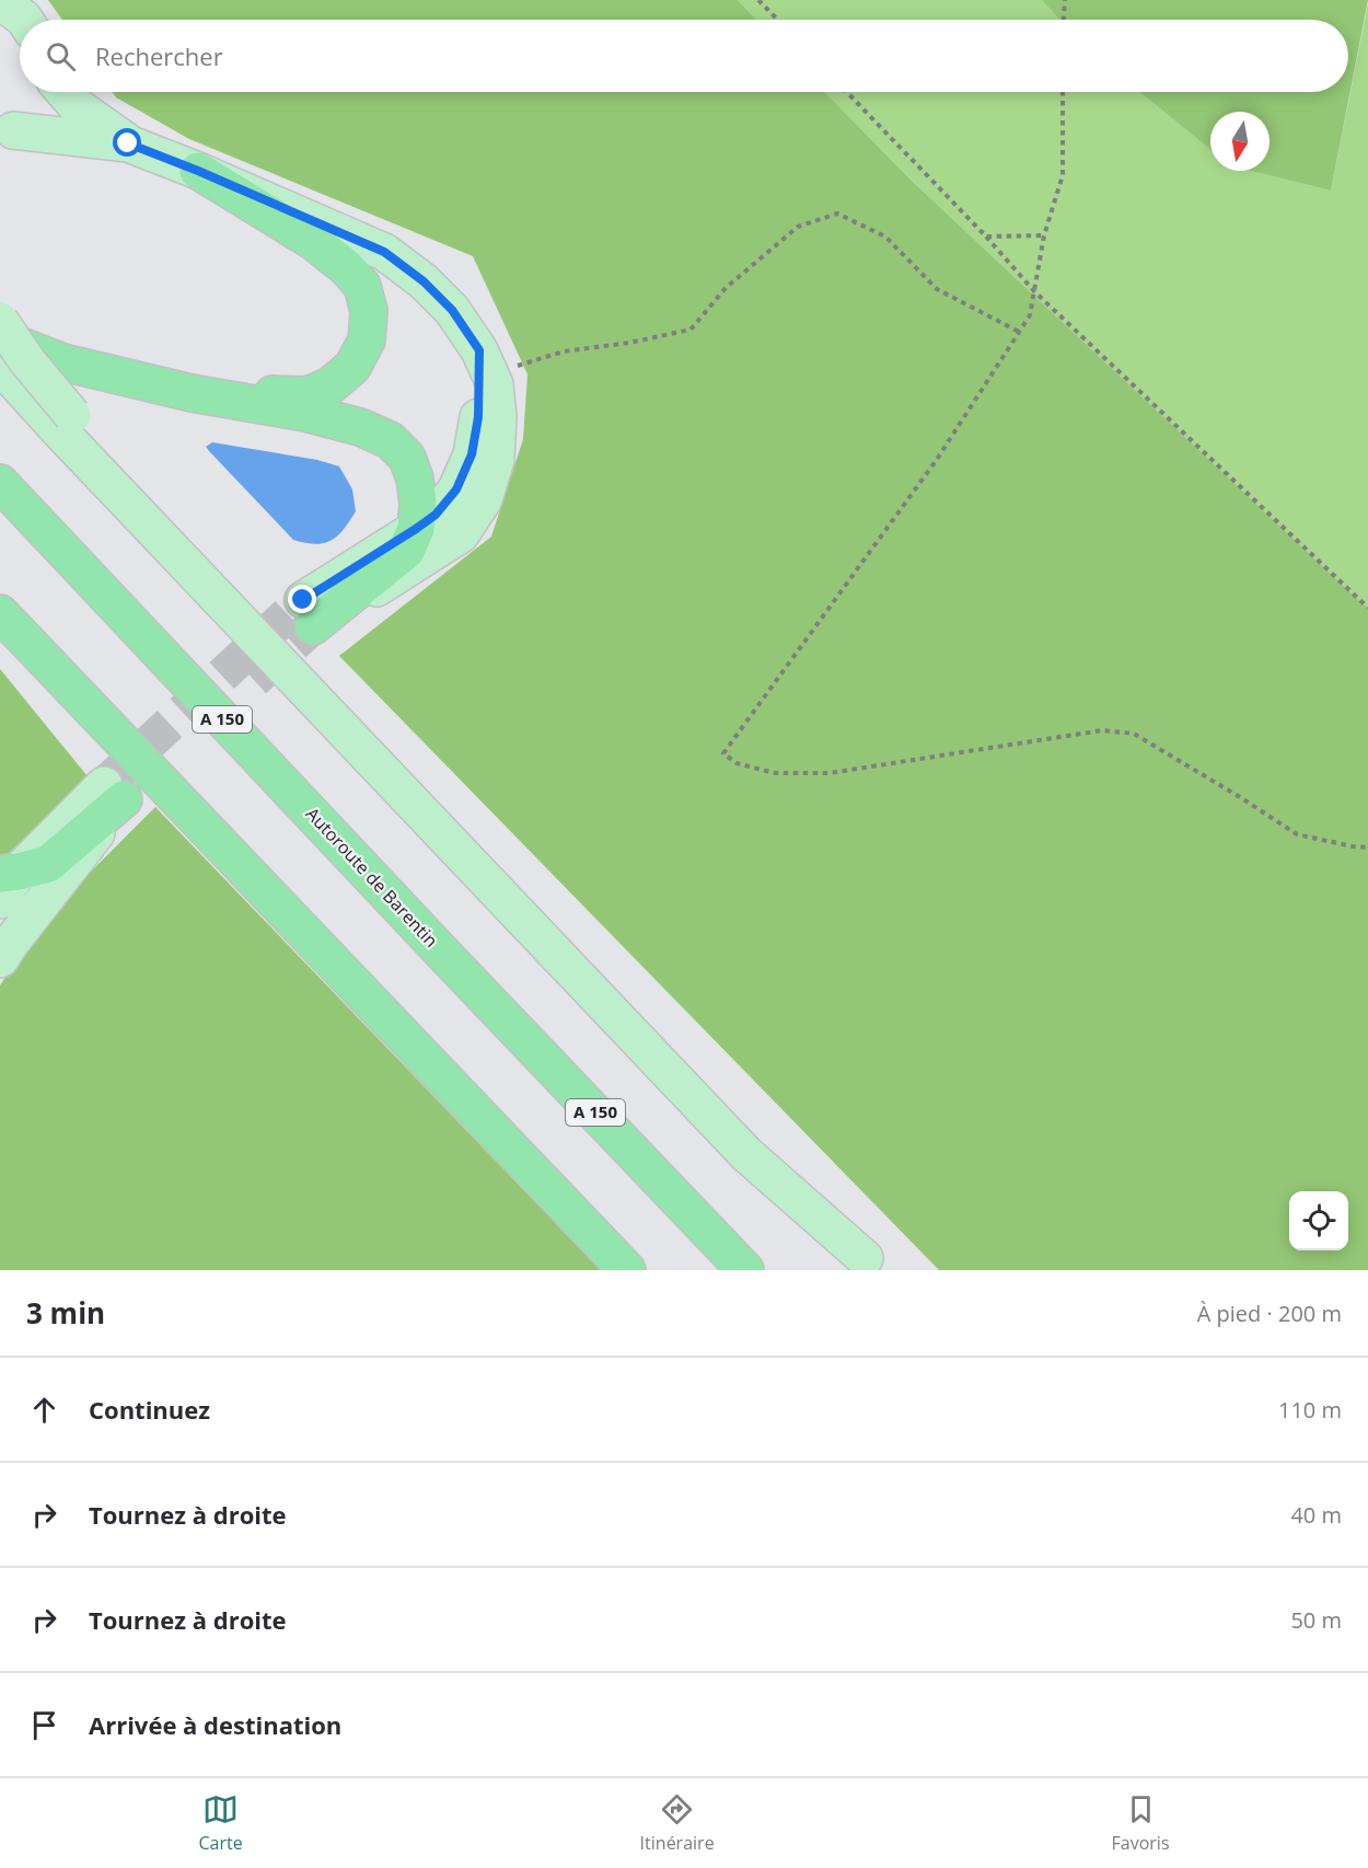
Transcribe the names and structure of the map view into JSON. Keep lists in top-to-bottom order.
{
  "streets": {
    "highway": ["A 150", "Autoroute de Barentin"]
  },
  "north": "bottom",
  "page": {
    "search": "Rechercher",
    "heading": ["3 min", "À pied · 200 m"],
    "list": [
      ["Continuez", "110 m"],
      ["Tournez à droite", "40 m"],
      ["Tournez à droite", "50 m"],
      "Arrivée à destination"
    ],
    "nav": ["Carte", "Itinéraire", "Favoris"]
  }
}
